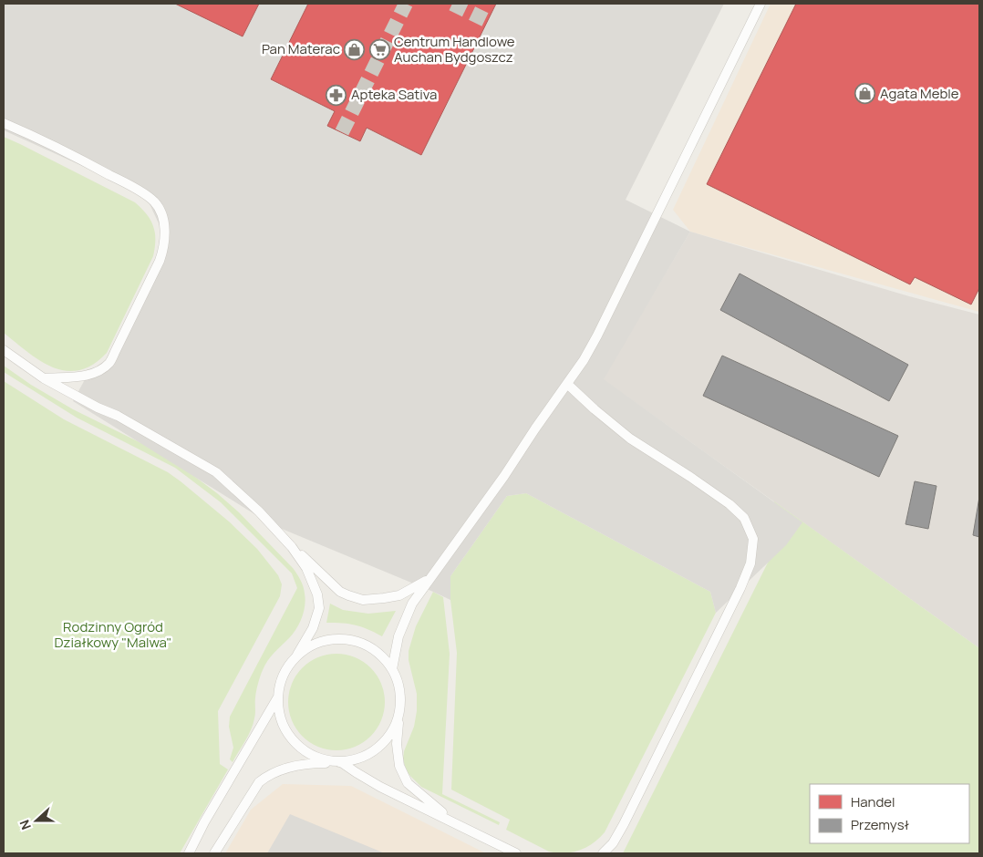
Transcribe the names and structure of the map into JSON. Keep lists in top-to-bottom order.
{
  "parks": ["Rodzinny Ogród Działkowy \"Malwa\""],
  "places": {
    "shop": ["Pan Materac", "Agata Meble"],
    "supermarket": ["Centrum Handlowe Auchan Bydgoszcz"],
    "pharmacy": ["Apteka Sativa"]
  },
  "legend": ["Handel", "Przemysł"],
  "north": "left"
}
